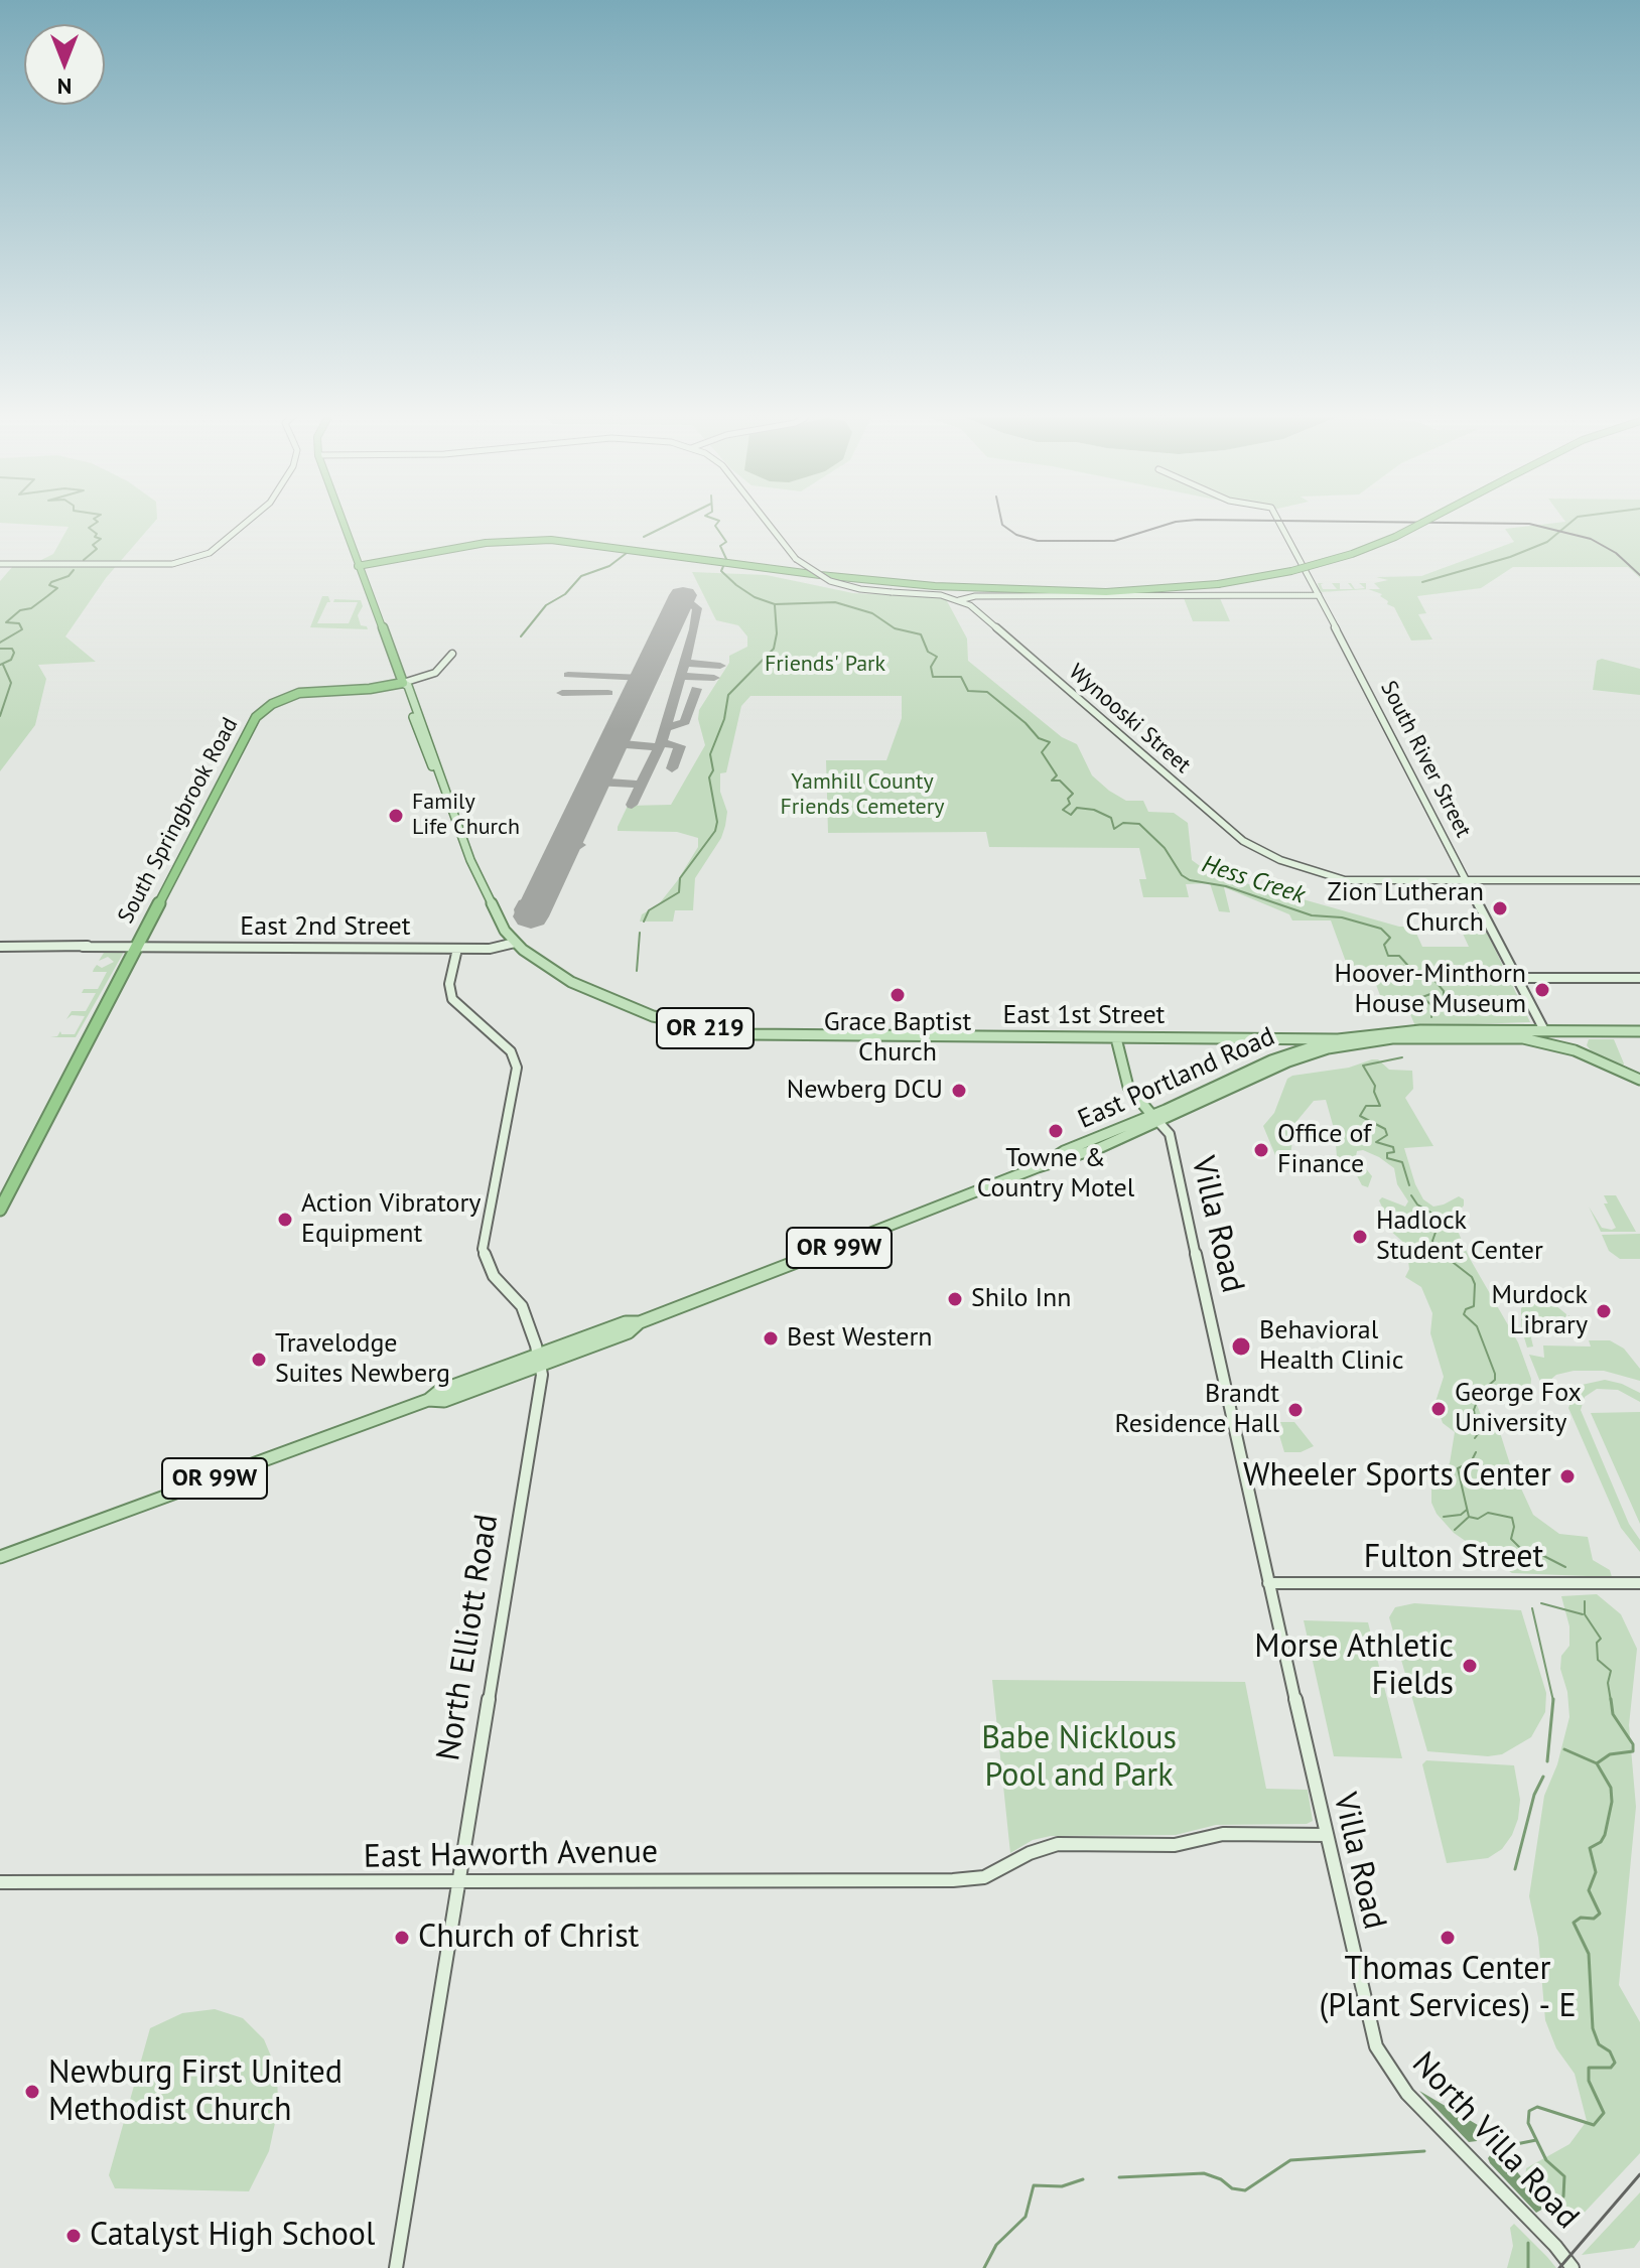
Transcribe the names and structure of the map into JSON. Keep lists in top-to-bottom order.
{
  "streets": {
    "highway": ["South Springbrook Road", "OR 219"],
    "main road": [
      "East 1st Street",
      "East Portland Road",
      "Villa Road",
      "OR 99W"
    ],
    "street": [
      "Wynooski Street",
      "South River Street",
      "East 2nd Street",
      "Fulton Street",
      "North Elliott Road",
      "East Haworth Avenue",
      "North Villa Road"
    ]
  },
  "crossings": [
    ["Wynooski Street", "South River Street"],
    ["South River Street", "East 1st Street"],
    ["South Springbrook Road", "East 2nd Street"],
    ["South Springbrook Road", "OR 219"],
    ["East 2nd Street", "East 1st Street"],
    ["East 2nd Street", "North Elliott Road"],
    ["East 1st Street", "OR 219"],
    ["East 1st Street", "East Portland Road"],
    ["East 1st Street", "Villa Road"],
    ["East 1st Street", "OR 99W"],
    ["East Portland Road", "Villa Road"],
    ["East Portland Road", "North Elliott Road"],
    ["Villa Road", "Fulton Street"],
    ["Villa Road", "East Haworth Avenue"],
    ["Villa Road", "North Villa Road"],
    ["North Elliott Road", "East Haworth Avenue"]
  ],
  "water": ["Hess Creek"],
  "parks": ["Friends' Park", "Yamhill County Friends Cemetery", "Babe Nicklous Pool and Park"],
  "places": [
    "Family Life Church",
    "Zion Lutheran Church",
    "Hoover-Minthorn House Museum",
    "Grace Baptist Church",
    "Newberg DCU",
    "Towne & Country Motel",
    "Office of Finance",
    "Action Vibratory Equipment",
    "Hadlock Student Center",
    "Shilo Inn",
    "Murdock Library",
    "Best Western",
    "Behavioral Health Clinic",
    "Travelodge Suites Newberg",
    "George Fox University",
    "Brandt Residence Hall",
    "Wheeler Sports Center",
    "Morse Athletic Fields",
    "Church of Christ",
    "Thomas Center (Plant Services) - E",
    "Newburg First United Methodist Church",
    "Catalyst High School"
  ],
  "north": "bottom"
}
